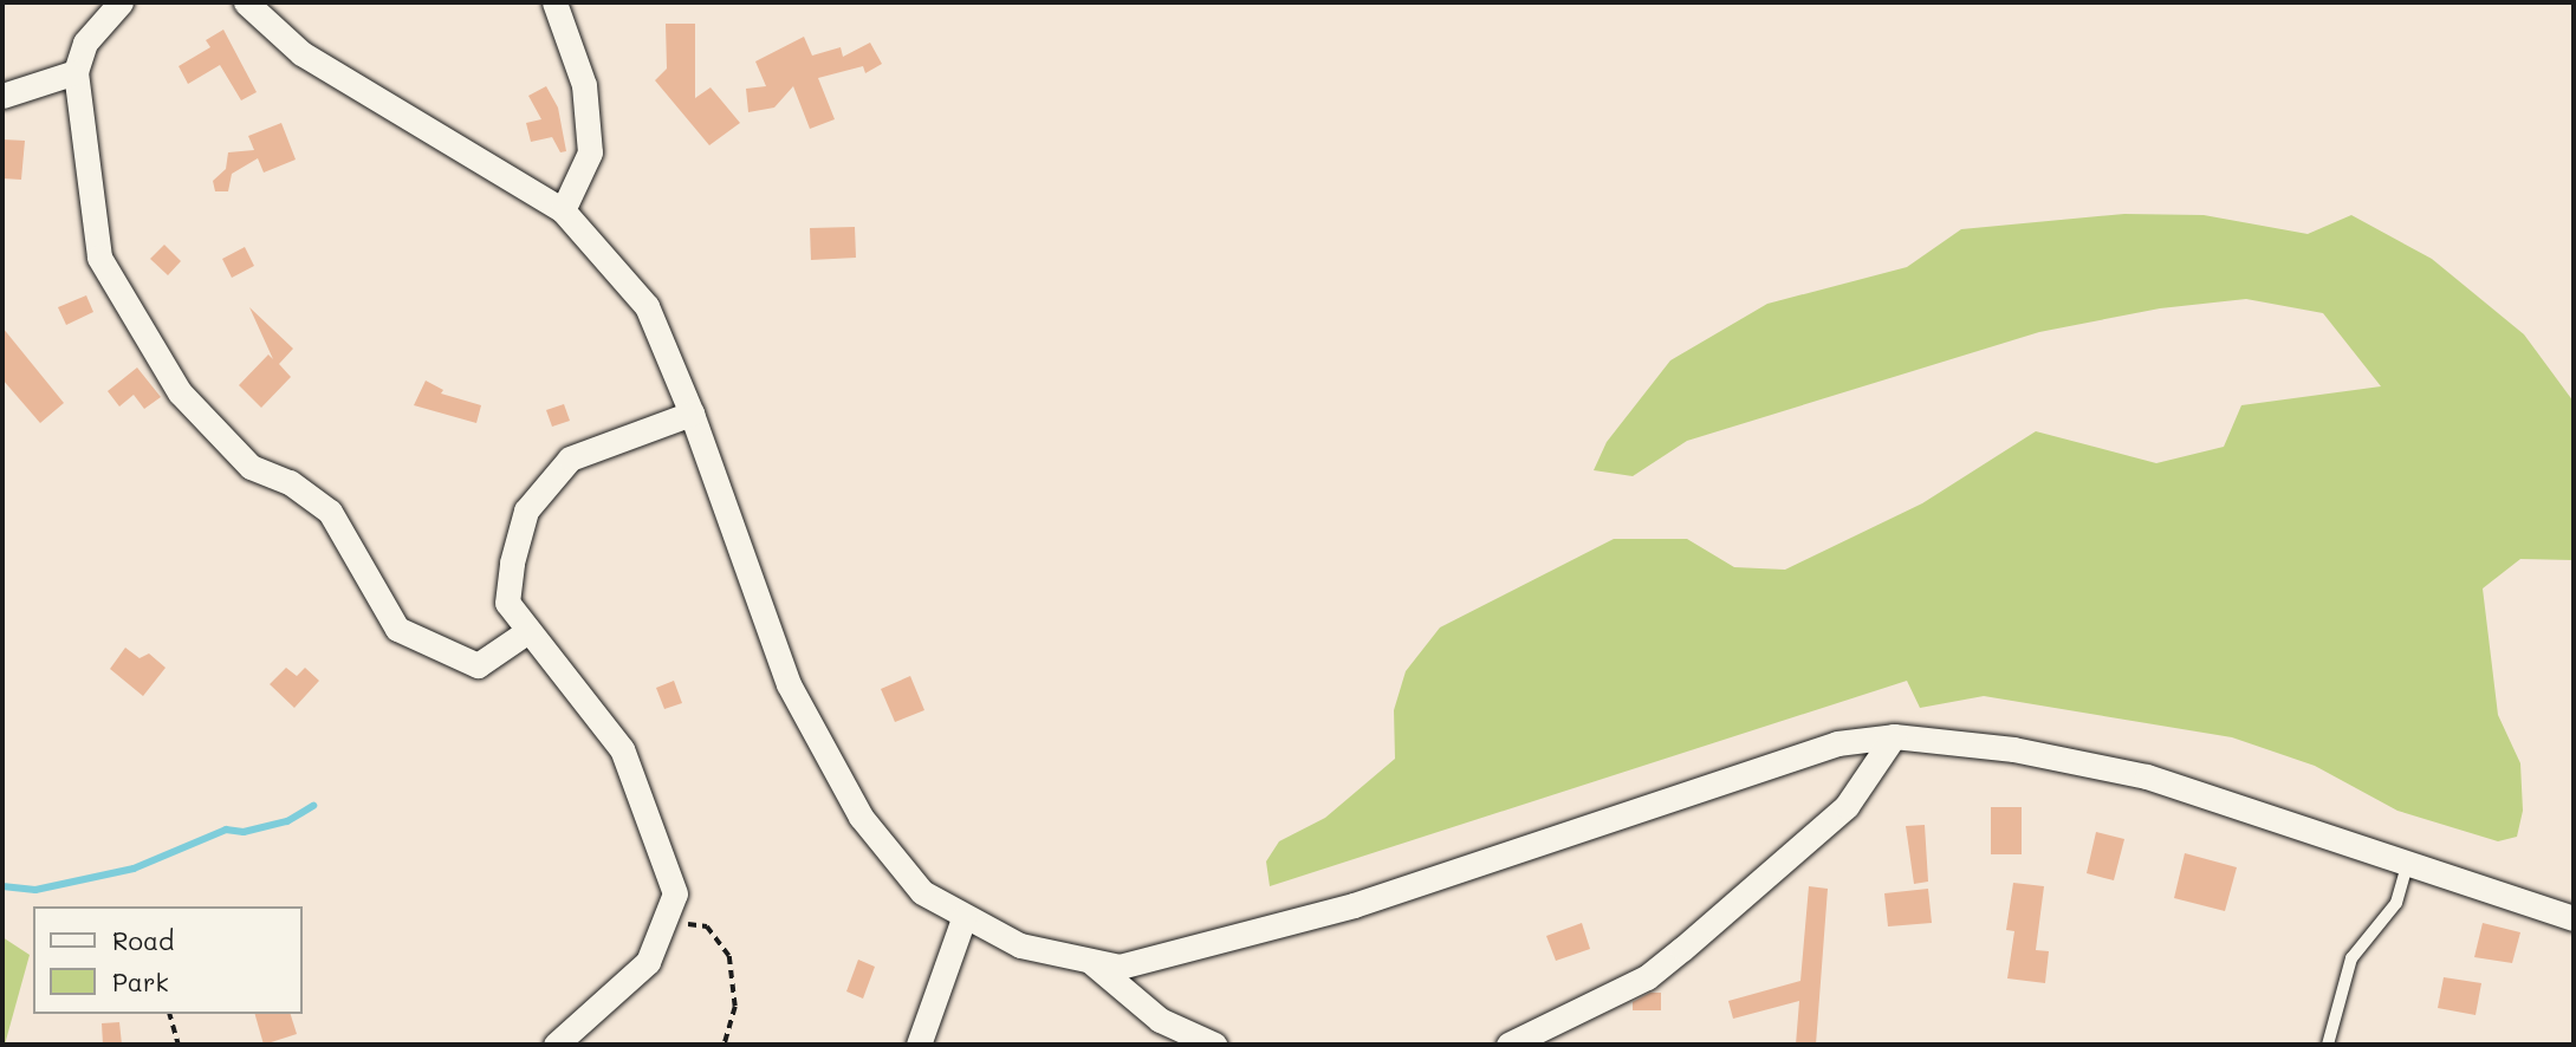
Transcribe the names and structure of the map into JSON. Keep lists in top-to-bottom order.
{
  "legend": ["Road", "Park"]
}
